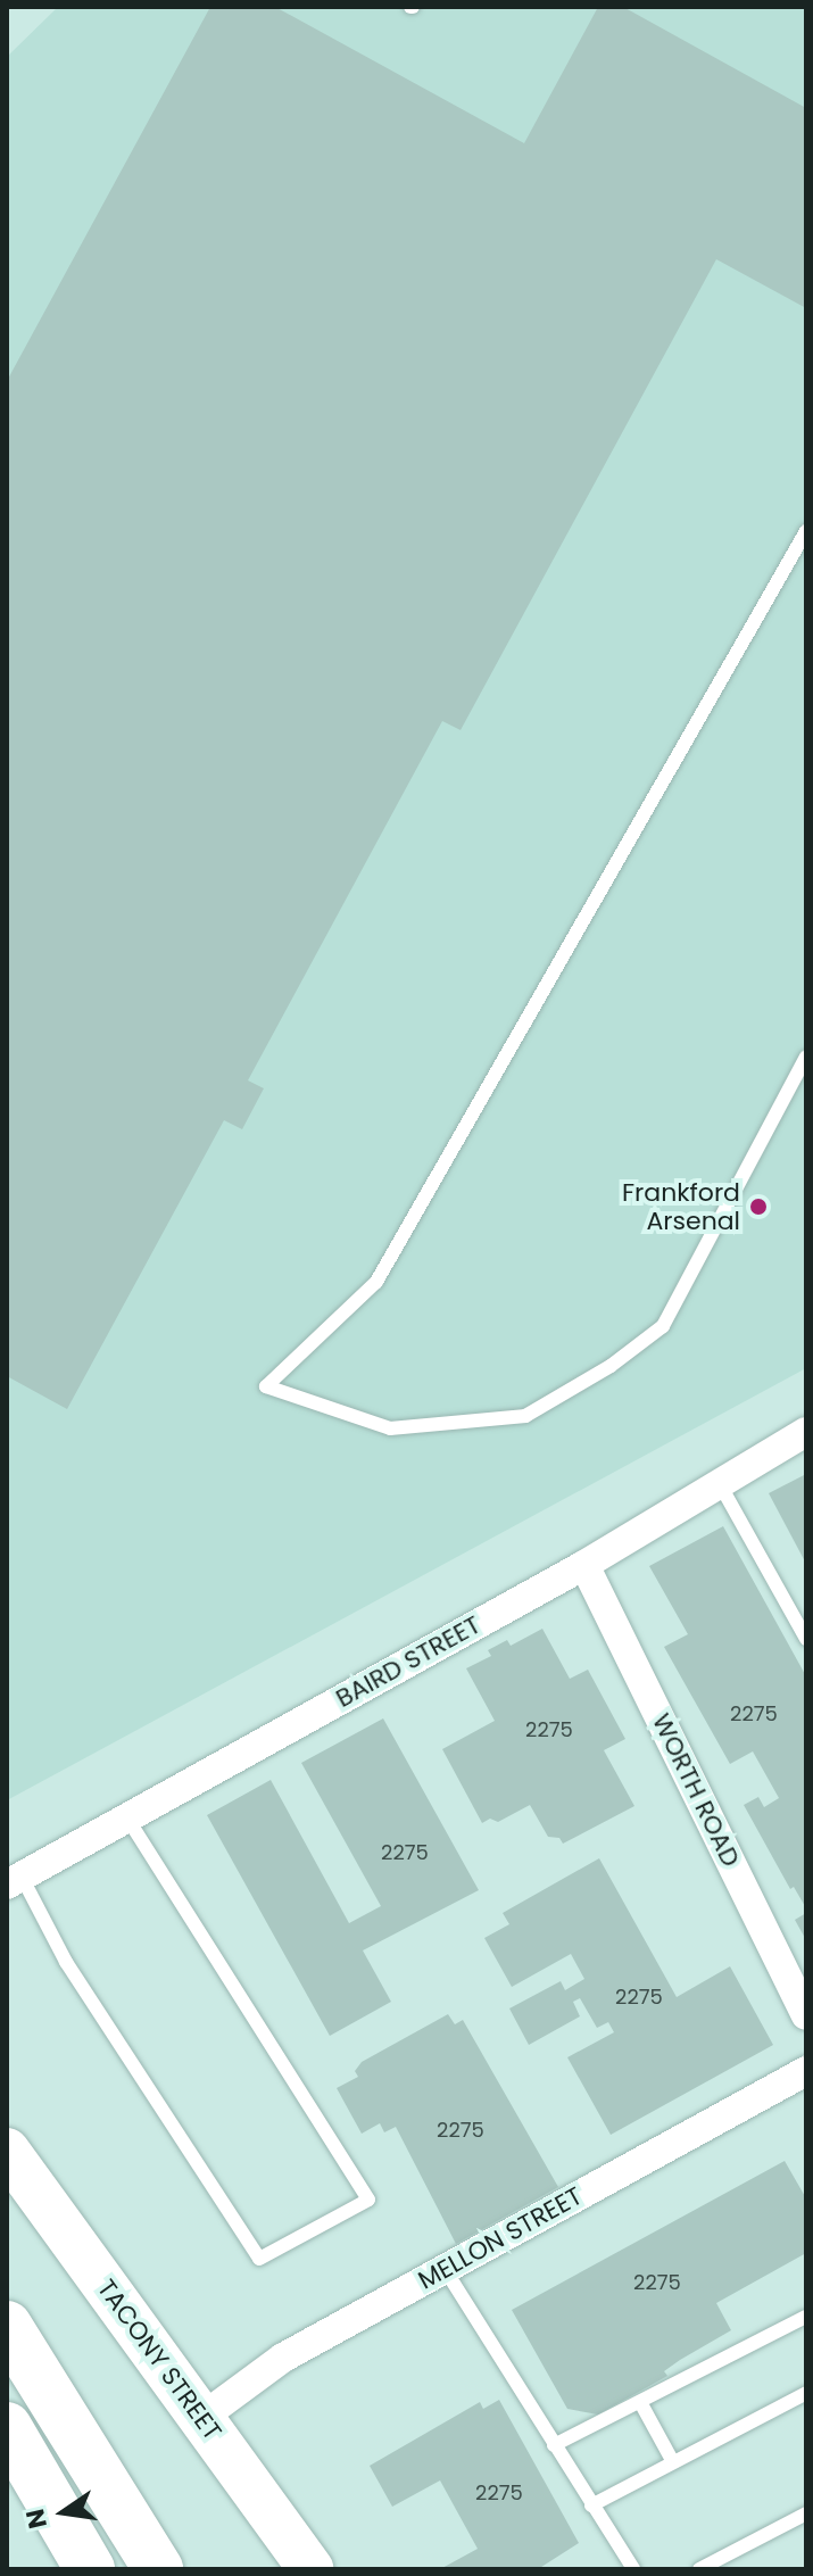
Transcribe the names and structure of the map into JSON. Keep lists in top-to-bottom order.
{
  "streets": {
    "main road": ["TACONY STREET"],
    "street": ["BAIRD STREET", "WORTH ROAD", "MELLON STREET"]
  },
  "crossings": [
    ["BAIRD STREET", "WORTH ROAD"],
    ["MELLON STREET", "TACONY STREET"]
  ],
  "places": ["Frankford Arsenal"],
  "house_numbers": [
    "2275",
    "2275",
    "2275",
    "2275",
    "2275",
    "2275",
    "2275"
  ],
  "north": "left"
}
